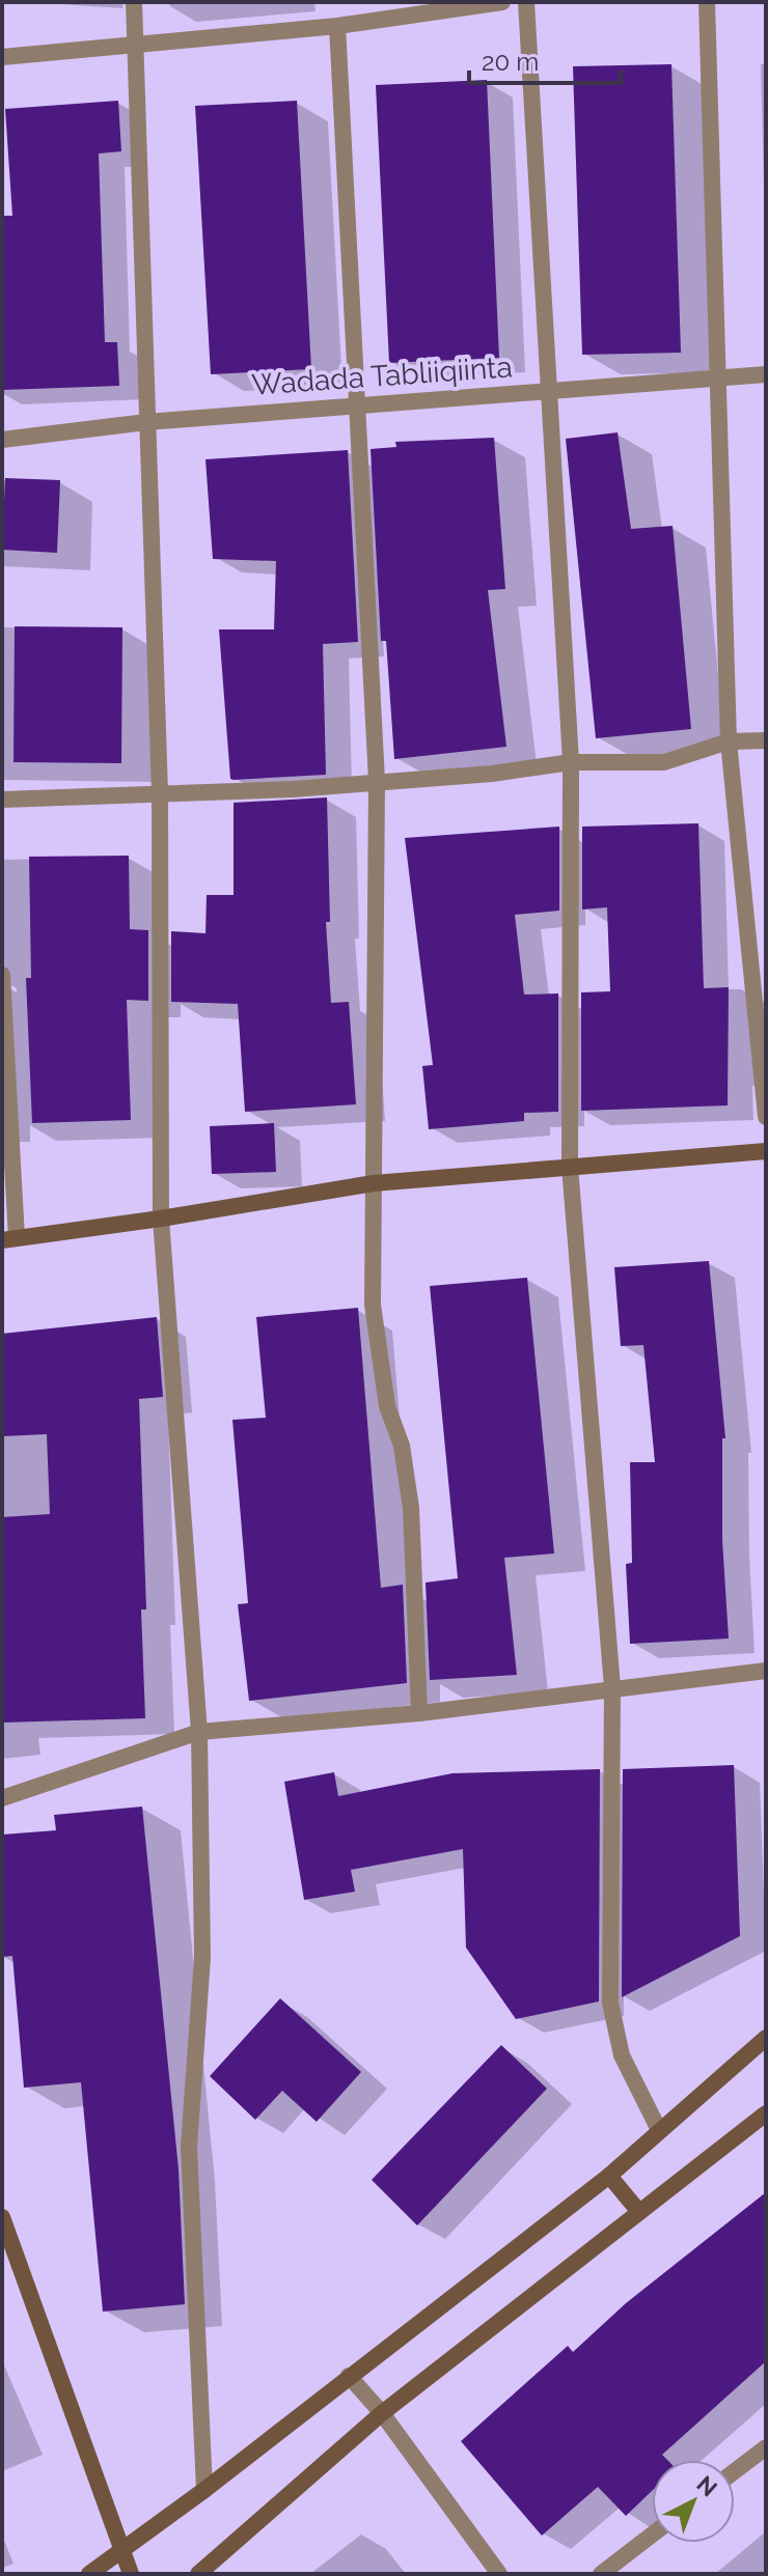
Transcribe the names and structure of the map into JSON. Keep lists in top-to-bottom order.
{
  "streets": {
    "street": ["Wadada Tabliiqiinta"]
  },
  "scale_bar": "20 m",
  "north": "top right"
}
